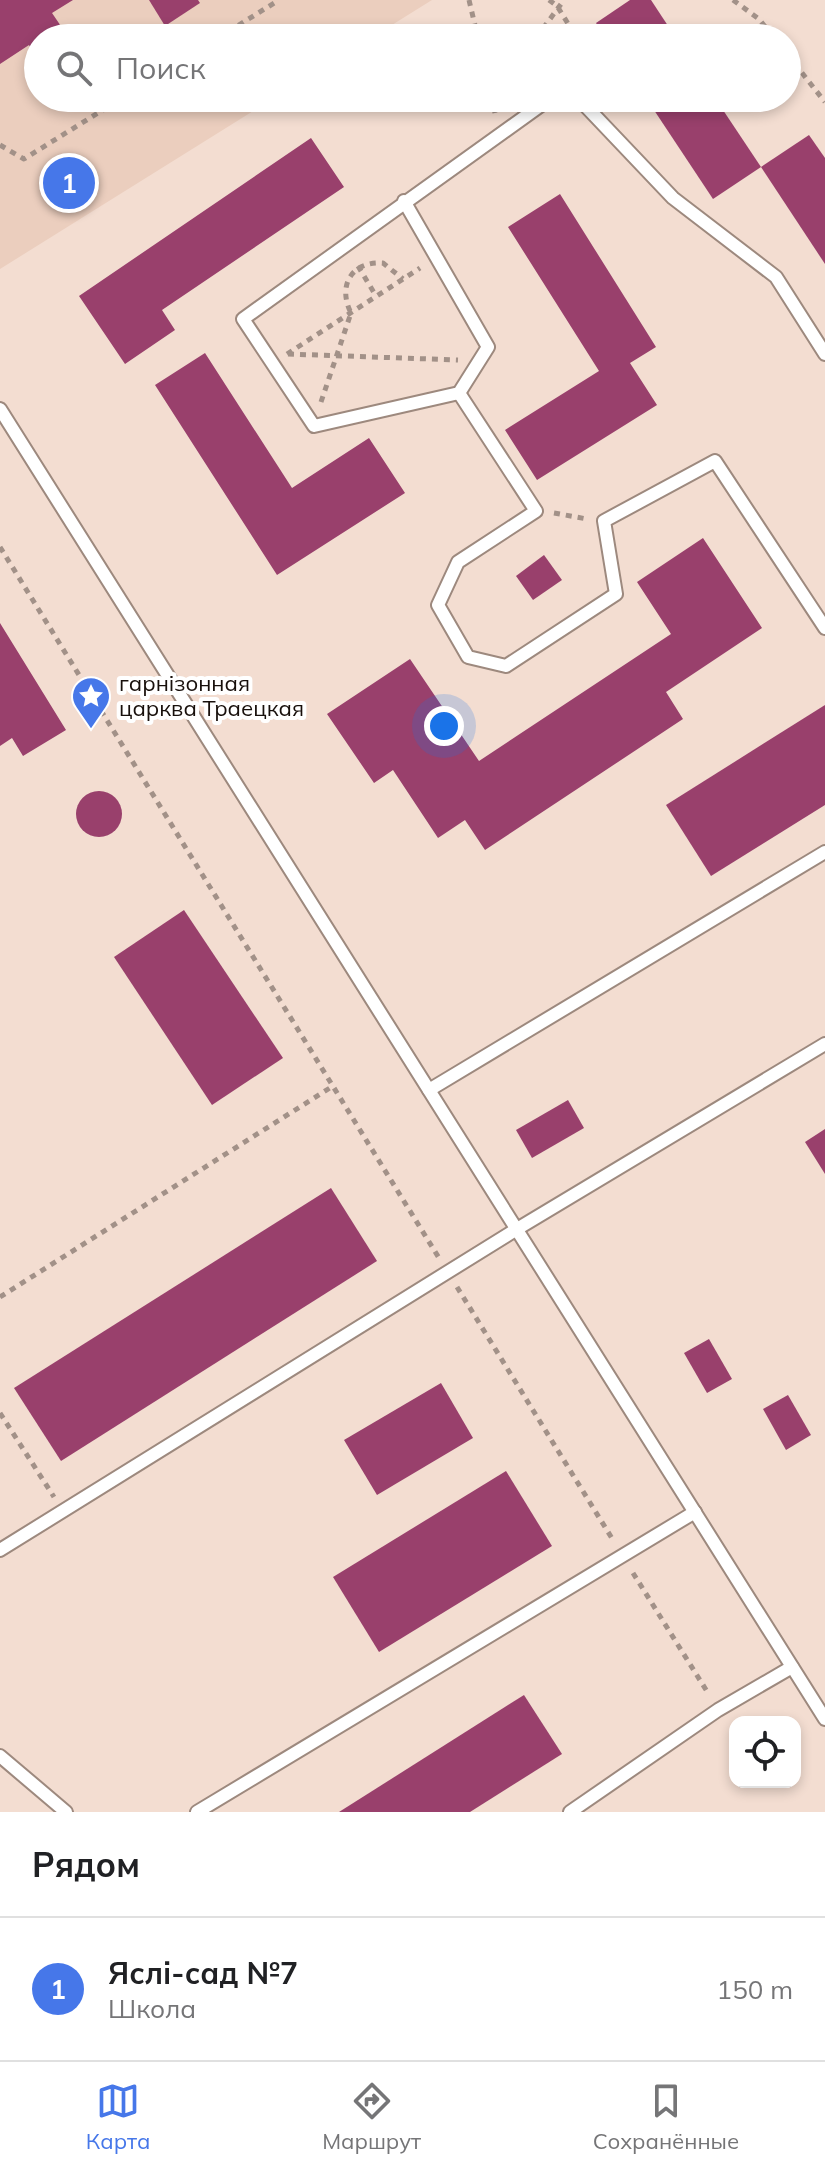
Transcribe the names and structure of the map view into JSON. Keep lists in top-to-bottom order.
{
  "places": {
    "place": ["гарнізонная царква Траецкая"]
  },
  "page": {
    "search": "Поиск",
    "pins": "1",
    "heading": "Рядом",
    "list": [
      {
        "mark": "1",
        "name": "Яслі-сад №7",
        "note": "Школа",
        "value": "150 m"
      }
    ],
    "nav": ["Карта", "Маршрут", "Сохранённые"]
  }
}
